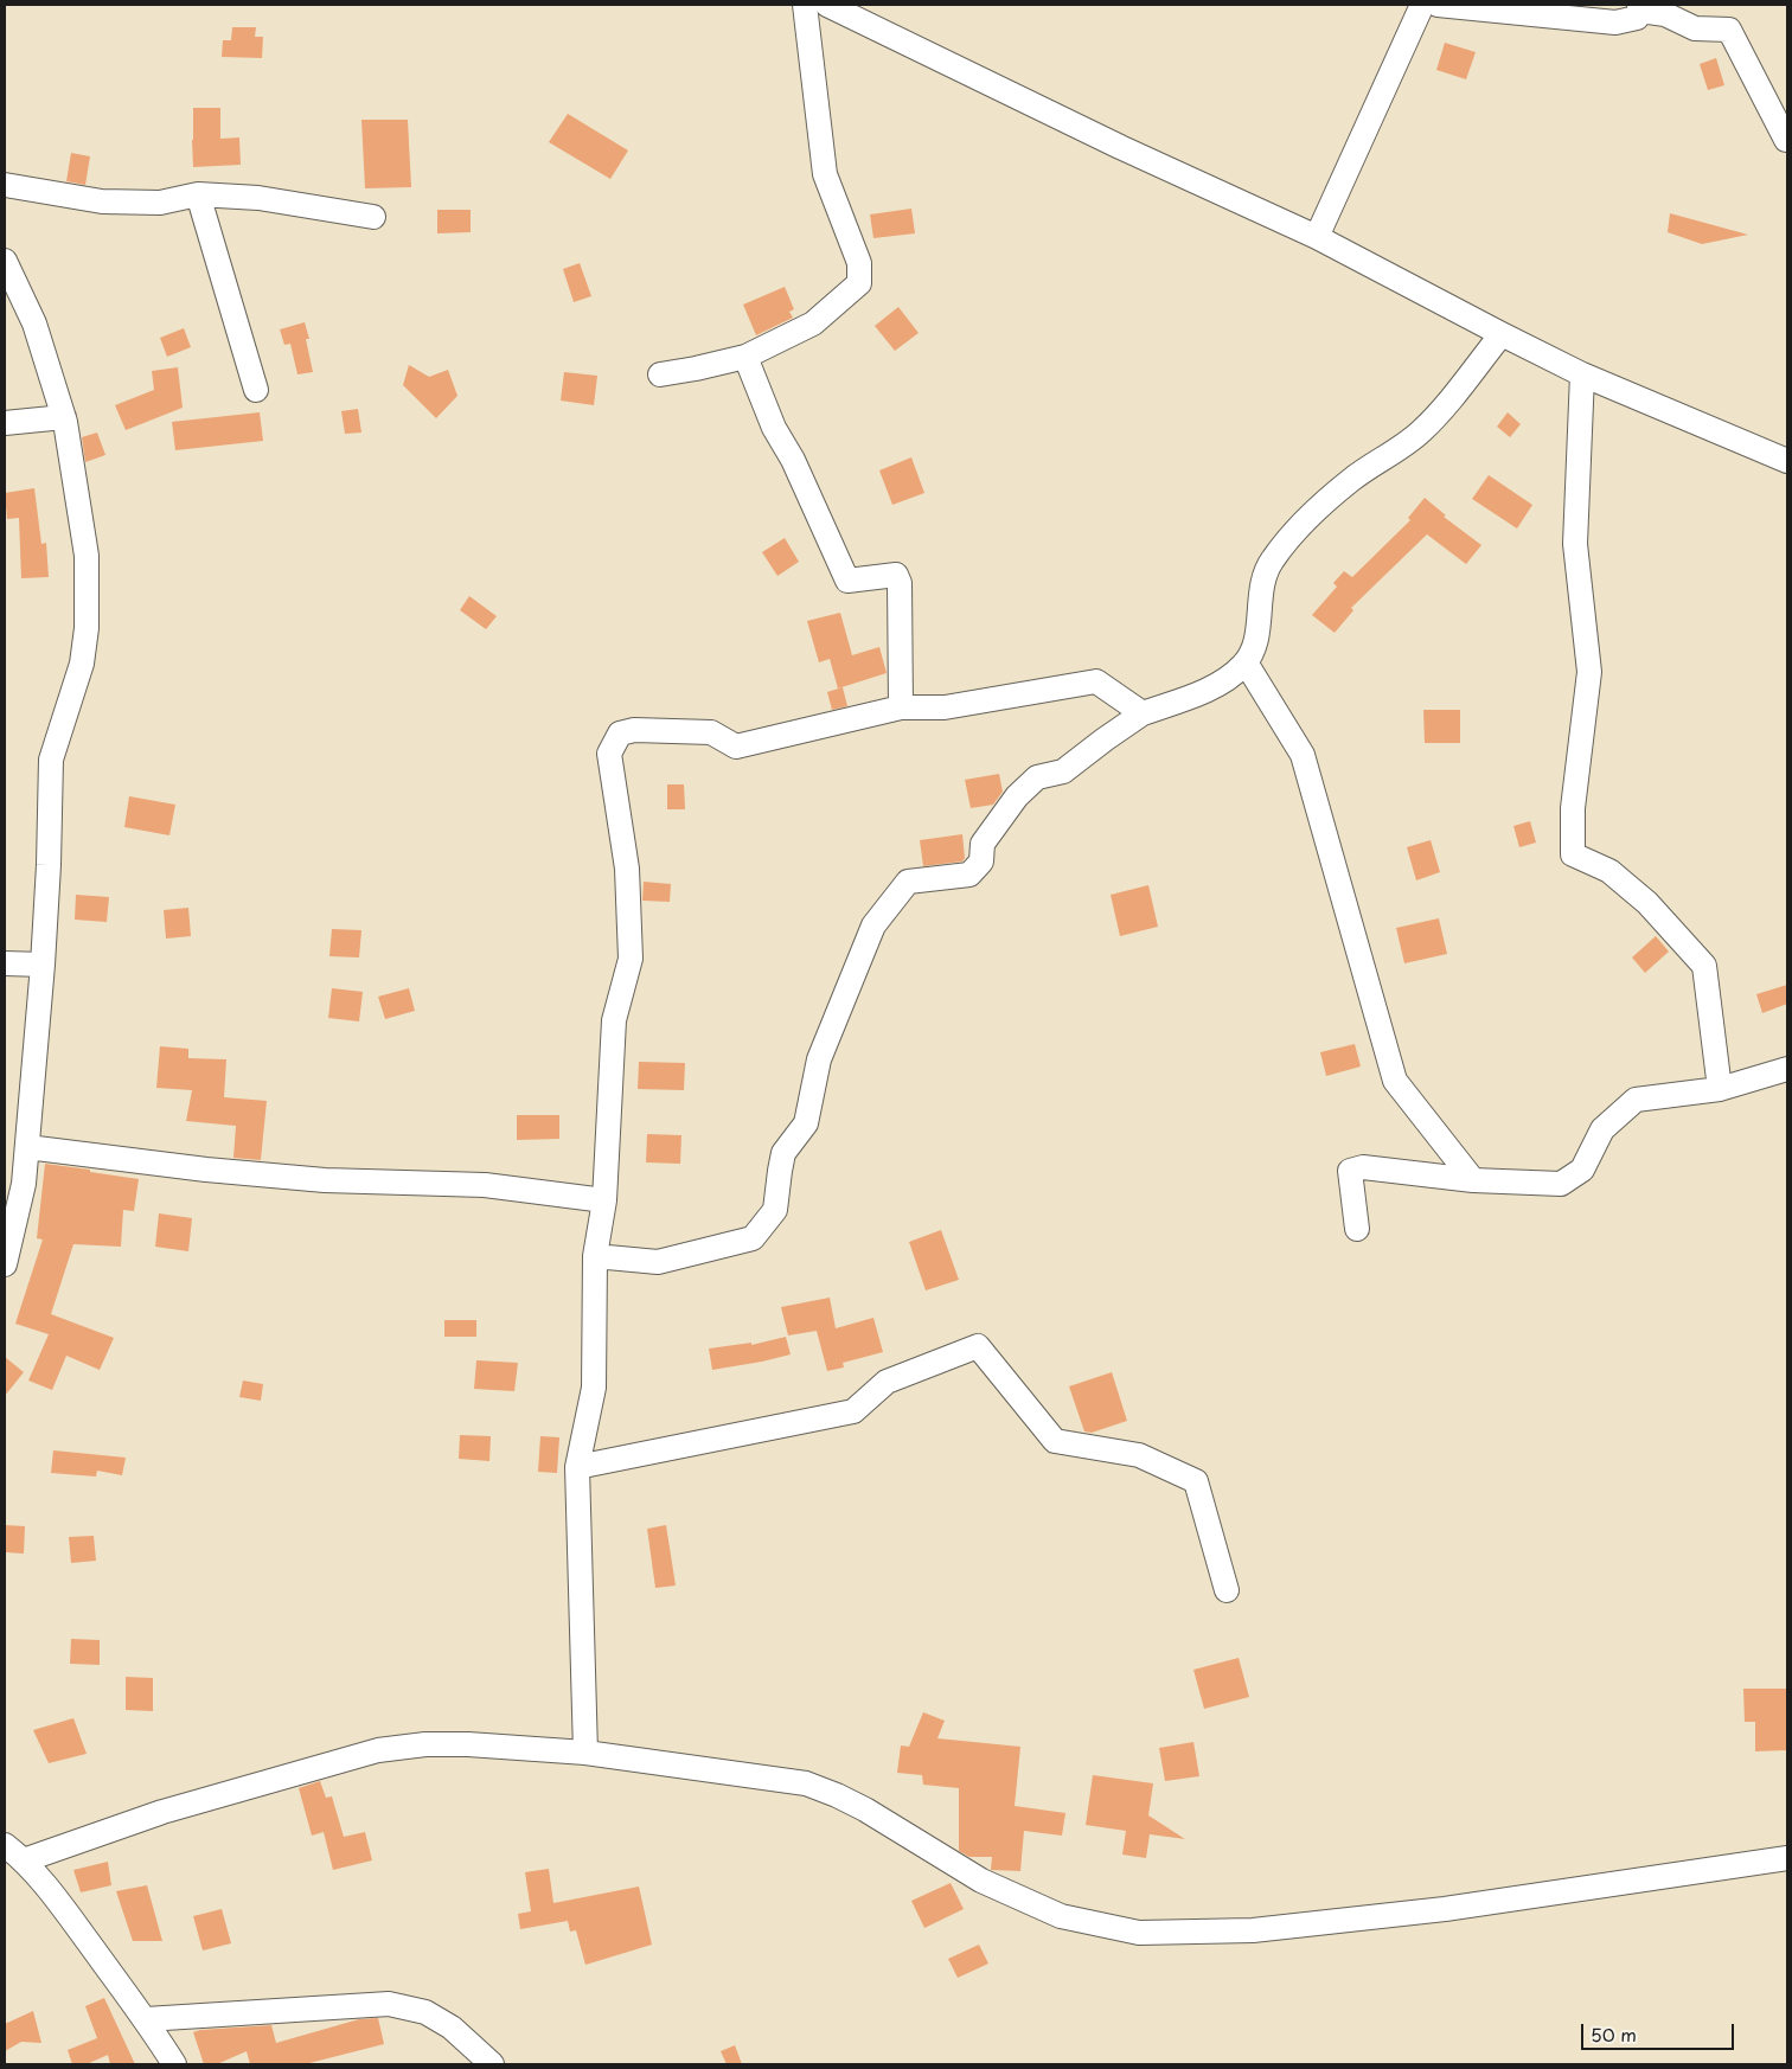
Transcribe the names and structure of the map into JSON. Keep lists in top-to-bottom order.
{
  "scale_bar": "50 m"
}
